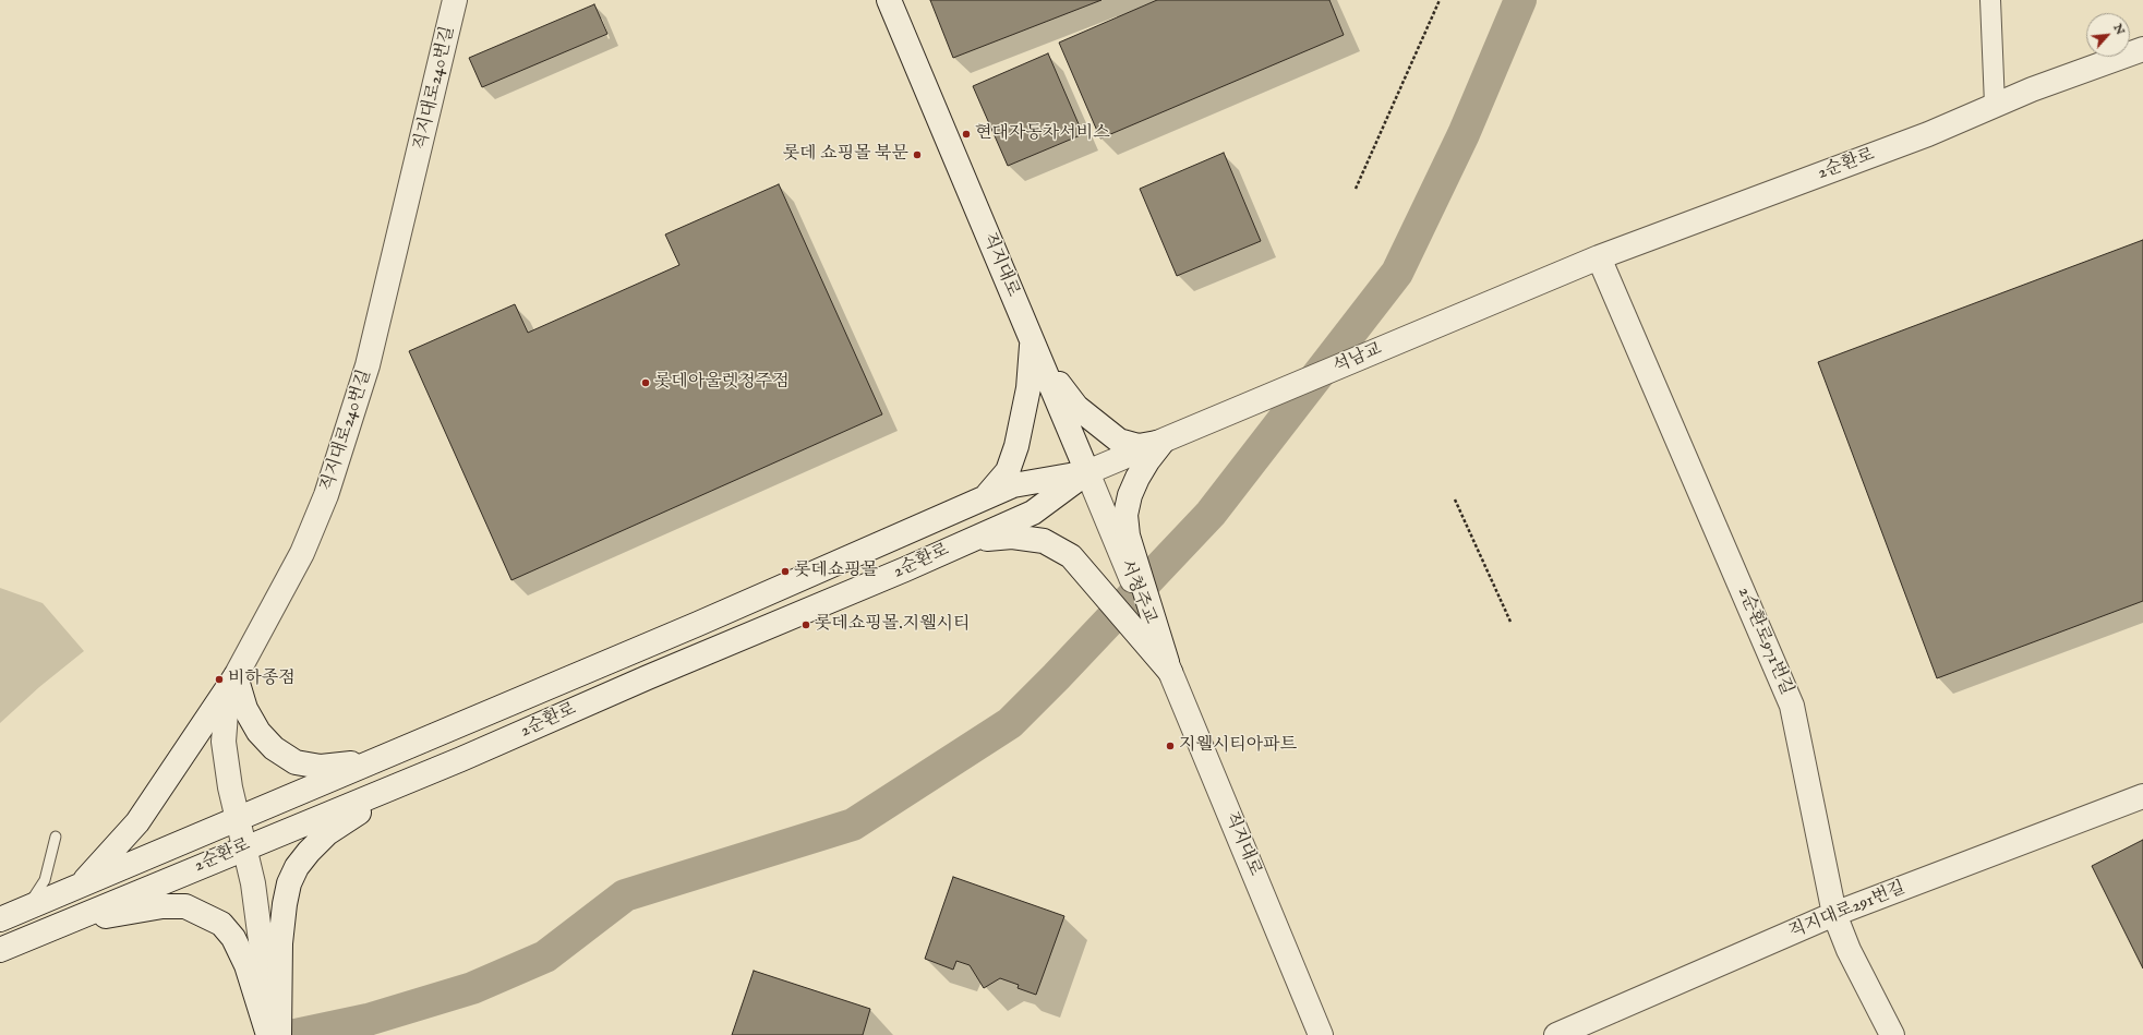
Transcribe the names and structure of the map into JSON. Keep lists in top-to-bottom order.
{
  "streets": {
    "main road": [
      "직지대로240번길",
      "2순환로",
      "직지대로",
      "석남교",
      "2순환로971번길",
      "직지대로291번길"
    ]
  },
  "crossings": [
    ["직지대로240번길", "2순환로"],
    ["2순환로", "직지대로"],
    ["2순환로", "석남교"],
    ["2순환로", "2순환로971번길"],
    ["2순환로971번길", "직지대로291번길"]
  ],
  "places": [
    "현대자동차서비스",
    "롯데 쇼핑몰 북문",
    "롯데아울렛청주점",
    "롯데쇼핑몰",
    "롯데쇼핑몰.지웰시티",
    "비하종점",
    "지웰시티아파트"
  ],
  "north": "top right"
}
